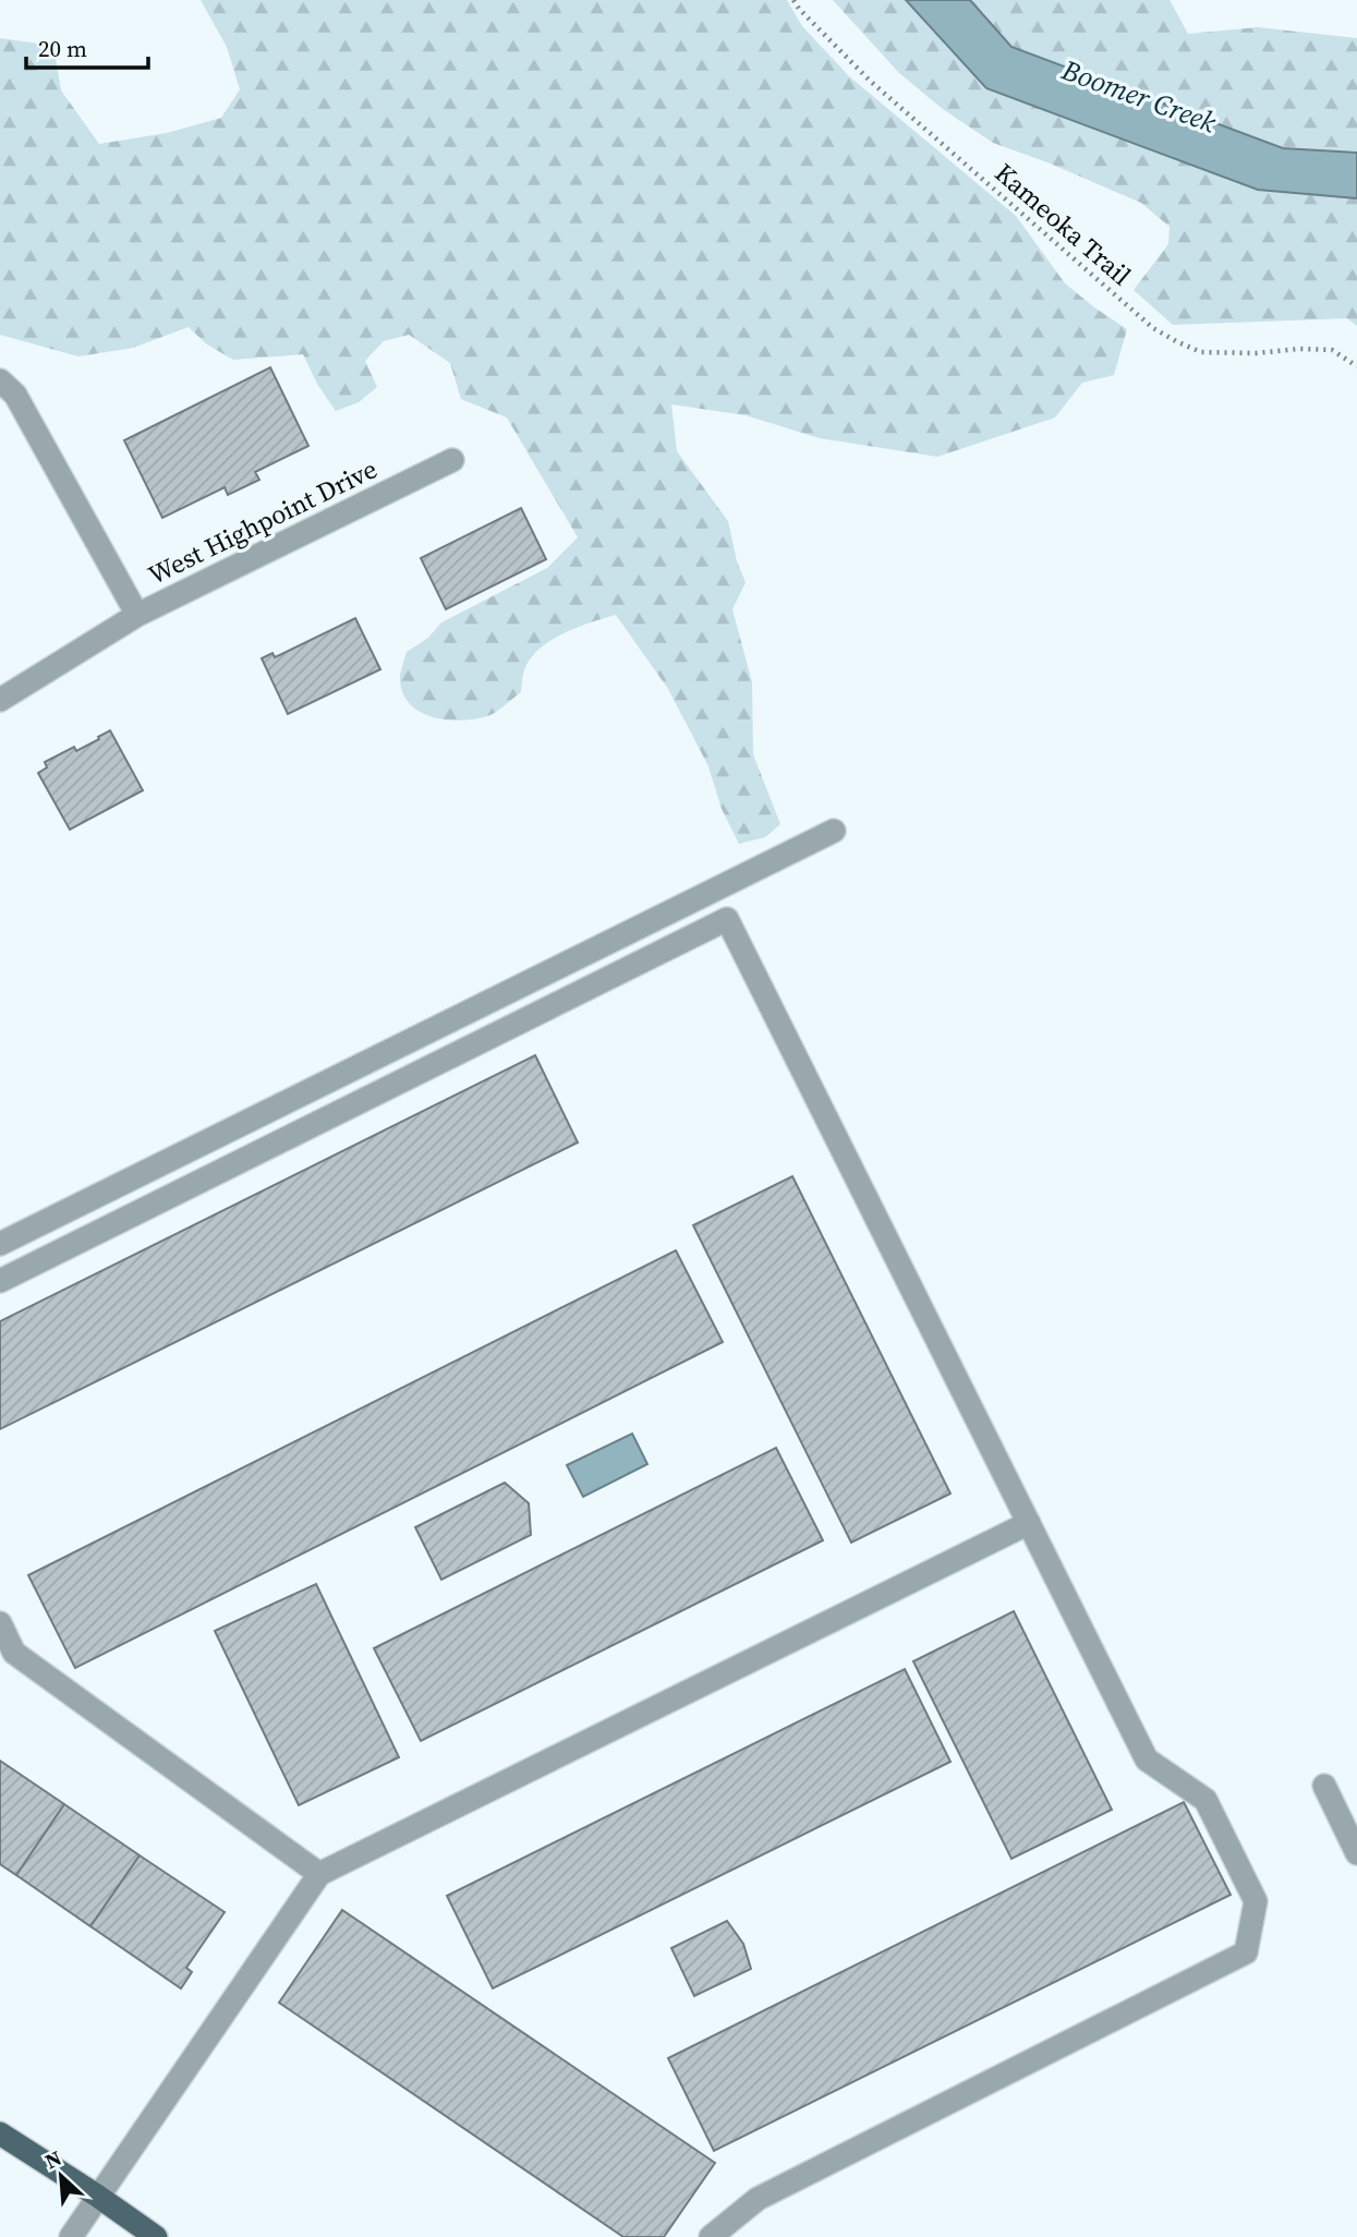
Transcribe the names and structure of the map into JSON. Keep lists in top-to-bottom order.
{
  "streets": {
    "street": ["West Highpoint Drive"],
    "path": ["Kameoka Trail"]
  },
  "water": ["Boomer Creek"],
  "scale_bar": "20 m",
  "north": "top left"
}
